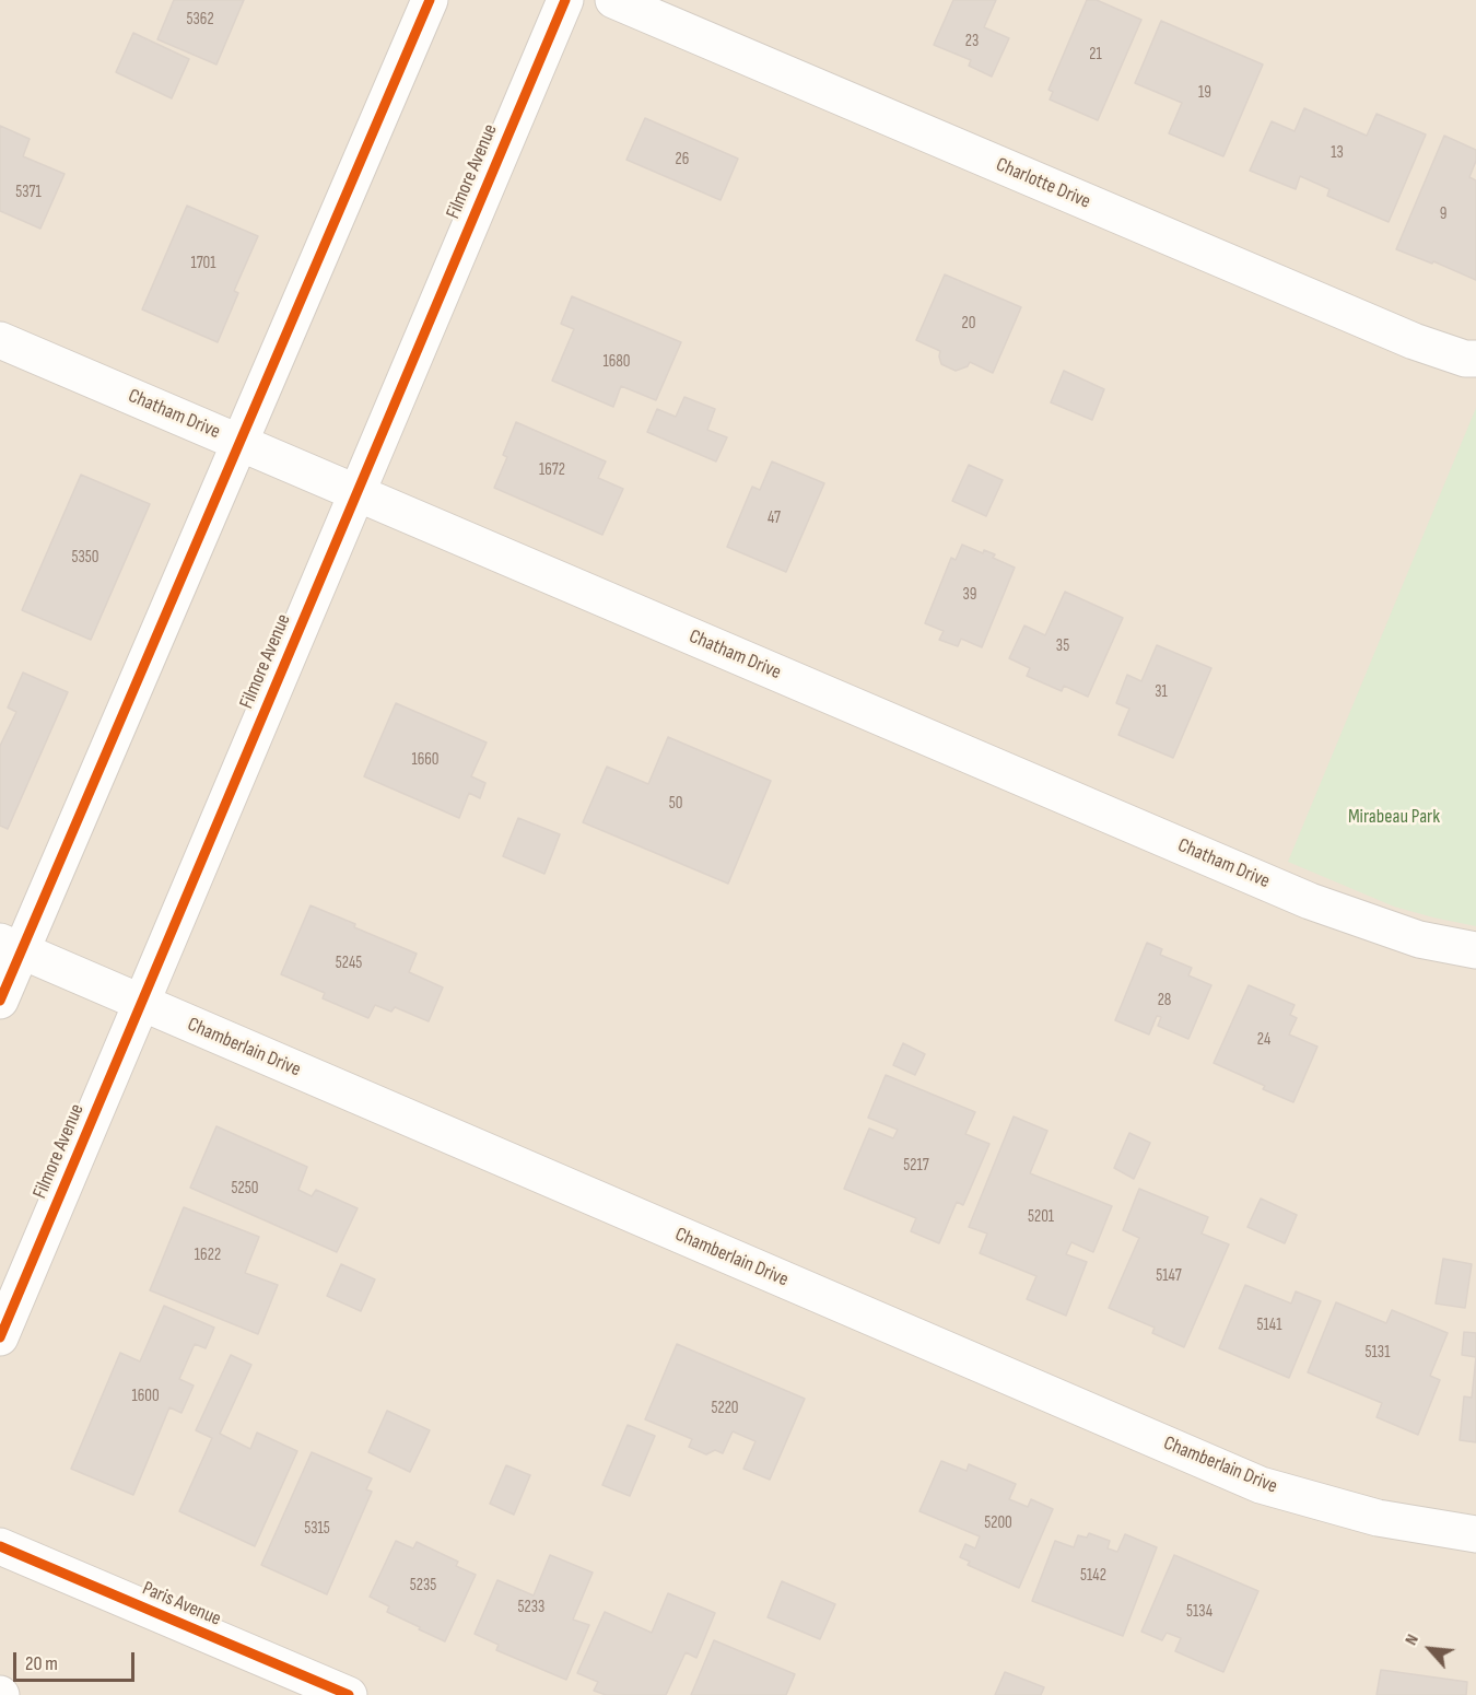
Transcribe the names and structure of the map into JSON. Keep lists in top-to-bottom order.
{
  "streets": {
    "street": [
      "Filmore Avenue",
      "Charlotte Drive",
      "Chatham Drive",
      "Chamberlain Drive",
      "Paris Avenue"
    ]
  },
  "crossings": [
    ["Filmore Avenue", "Chatham Drive"],
    ["Filmore Avenue", "Chamberlain Drive"]
  ],
  "parks": ["Mirabeau Park"],
  "house_numbers": [
    "5362",
    "23",
    "21",
    "19",
    "13",
    "26",
    "5371",
    "9",
    "1701",
    "20",
    "1680",
    "1672",
    "47",
    "5350",
    "39",
    "35",
    "31",
    "1660",
    "50",
    "5245",
    "28",
    "24",
    "5217",
    "5250",
    "5201",
    "1622",
    "5147",
    "5141",
    "5131",
    "1600",
    "5220",
    "5200",
    "5315",
    "5142",
    "5235",
    "5233",
    "5134"
  ],
  "scale_bar": "20 m",
  "north": "top left"
}
